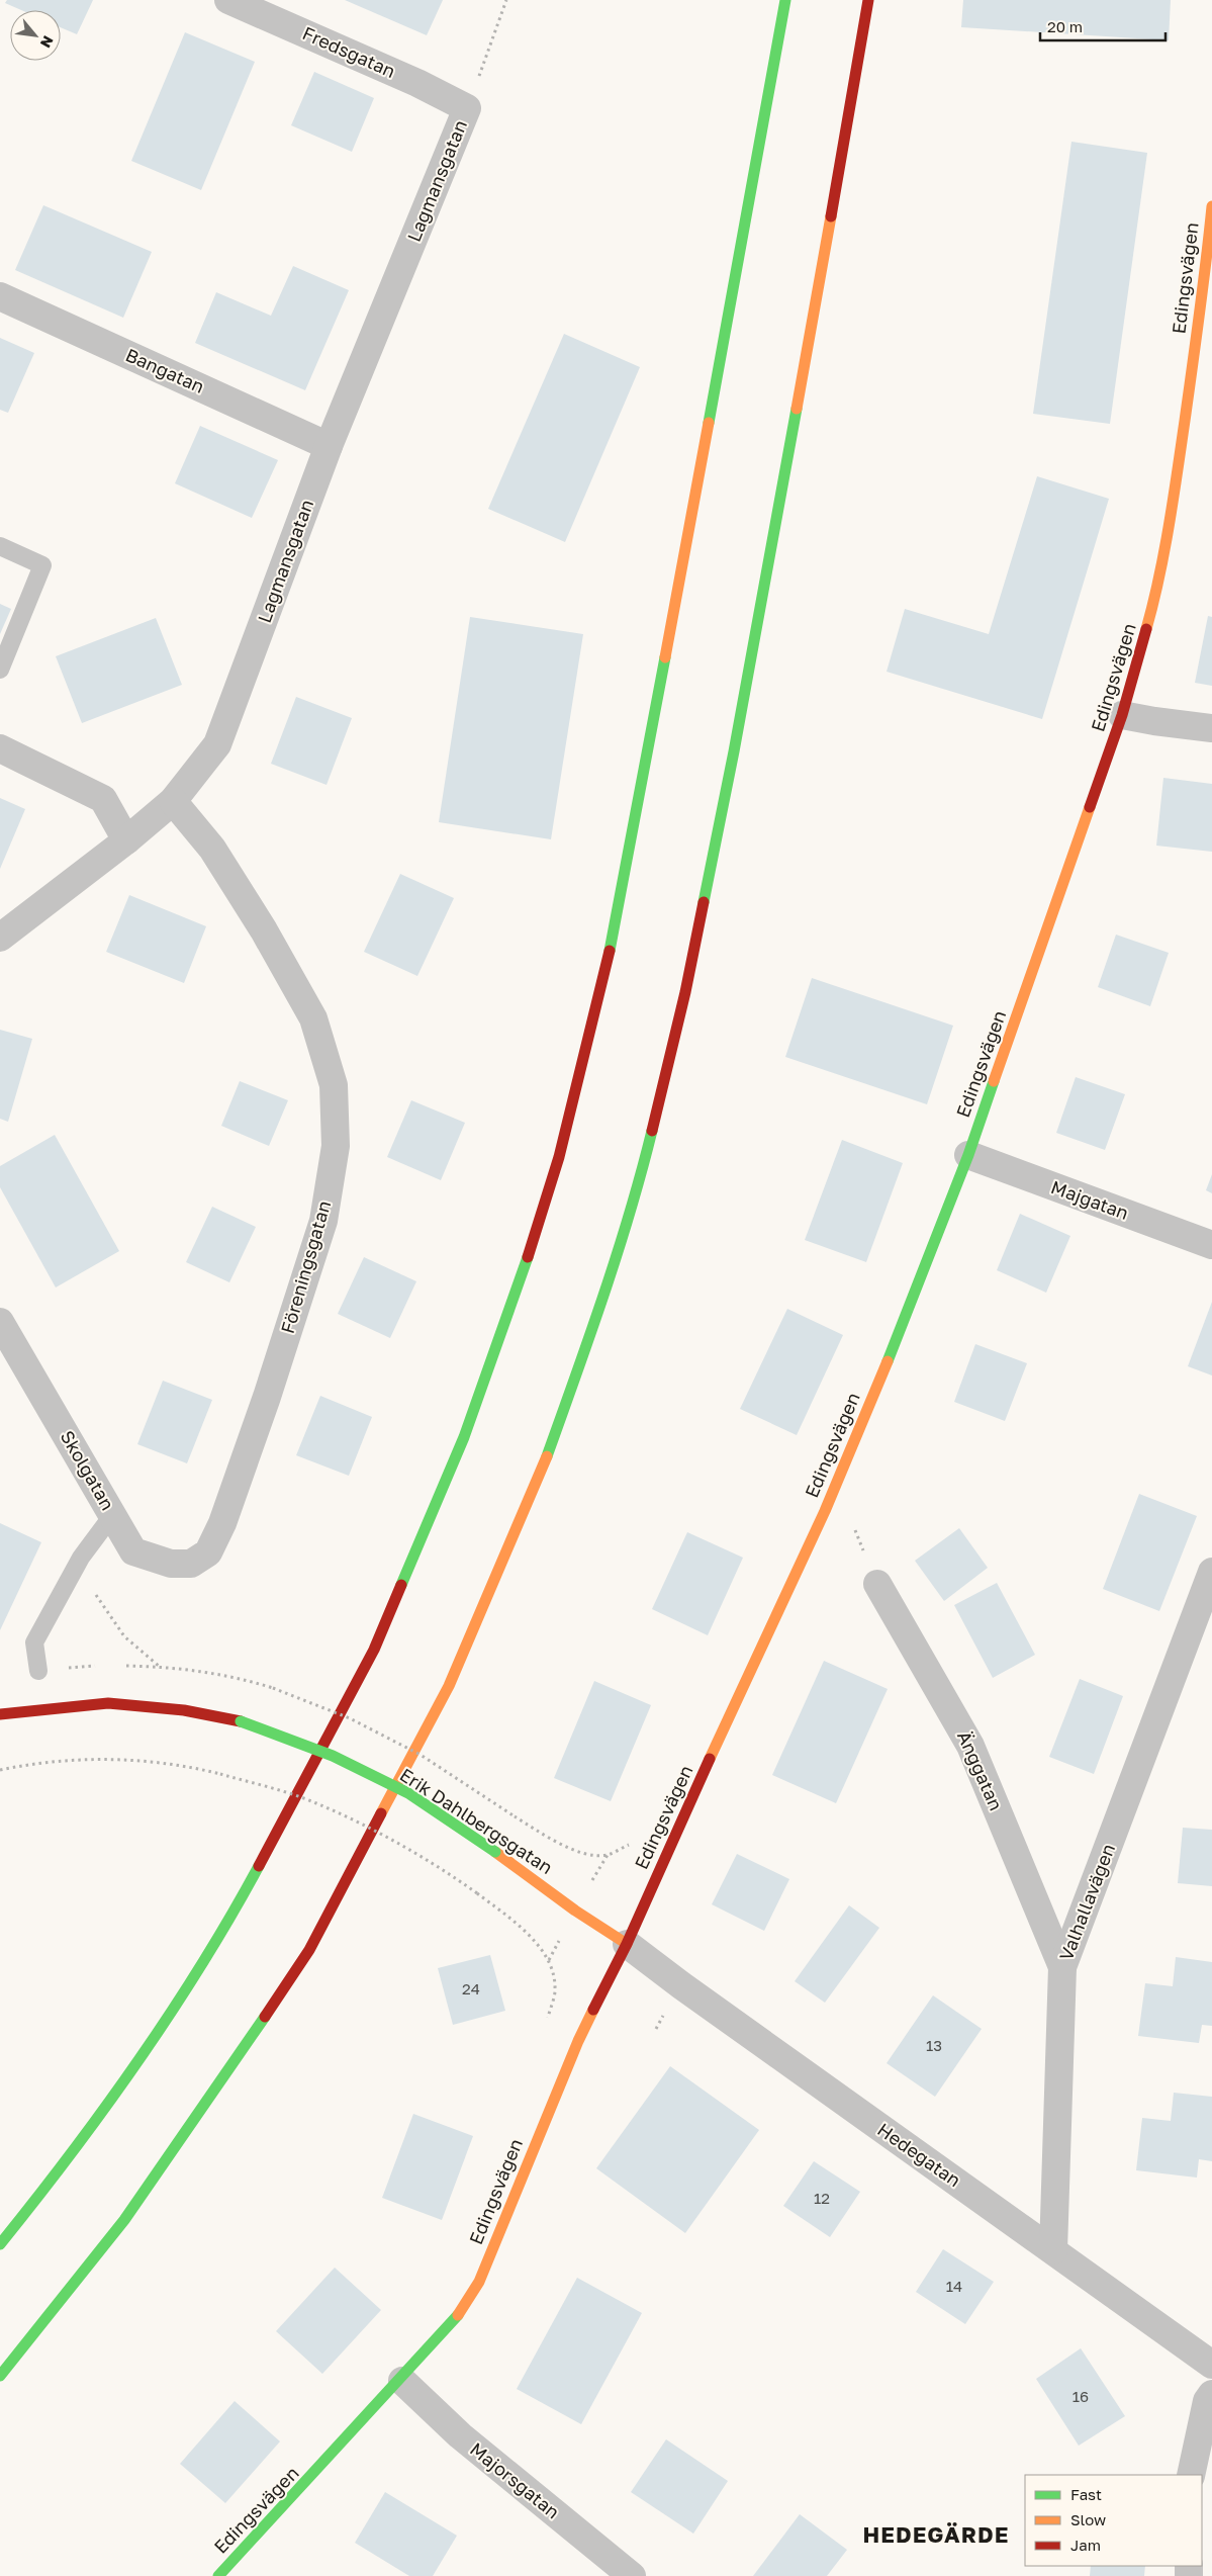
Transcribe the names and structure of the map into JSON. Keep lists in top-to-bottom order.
{
  "streets": {
    "main road": ["Edingsvägen", "Erik Dahlbergsgatan"],
    "street": [
      "Fredsgatan",
      "Lagmansgatan",
      "Bangatan",
      "Majgatan",
      "Föreningsgatan",
      "Skolgatan",
      "Änggatan",
      "Valhallavägen",
      "Hedegatan",
      "Majorsgatan"
    ]
  },
  "crossings": [
    ["Fredsgatan", "Lagmansgatan"],
    ["Lagmansgatan", "Bangatan"],
    ["Lagmansgatan", "Föreningsgatan"],
    ["Edingsvägen", "Majgatan"],
    ["Edingsvägen", "Erik Dahlbergsgatan"],
    ["Edingsvägen", "Hedegatan"],
    ["Edingsvägen", "Majorsgatan"],
    ["Föreningsgatan", "Skolgatan"],
    ["Änggatan", "Valhallavägen"],
    ["Erik Dahlbergsgatan", "Hedegatan"],
    ["Valhallavägen", "Hedegatan"]
  ],
  "districts": ["HEDEGÄRDE"],
  "house_numbers": [
    "24",
    "13",
    "12",
    "14",
    "16"
  ],
  "legend": ["Fast", "Slow", "Jam"],
  "scale_bar": "20 m",
  "north": "bottom right"
}
